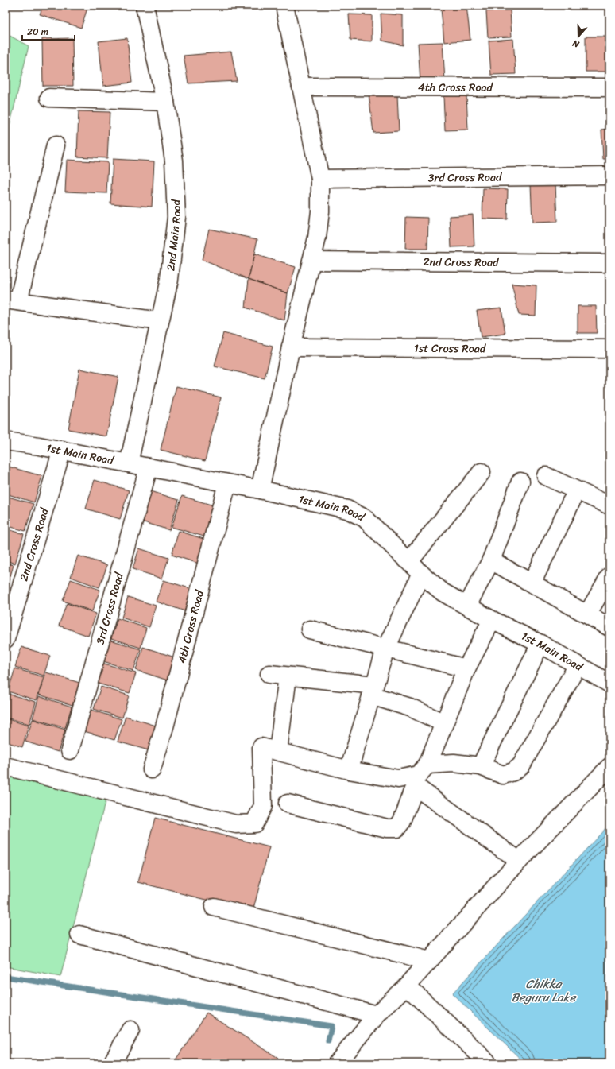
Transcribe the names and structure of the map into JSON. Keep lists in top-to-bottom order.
{
  "streets": {
    "street": [
      "4th Cross Road",
      "3rd Cross Road",
      "2nd Main Road",
      "2nd Cross Road",
      "1st Cross Road",
      "1st Main Road"
    ]
  },
  "crossings": [
    ["4th Cross Road", "1st Main Road"],
    ["3rd Cross Road", "1st Main Road"],
    ["2nd Main Road", "1st Main Road"],
    ["2nd Cross Road", "1st Main Road"]
  ],
  "water": ["Chikka Beguru Lake"],
  "scale_bar": "20 m",
  "north": "bottom"
}
